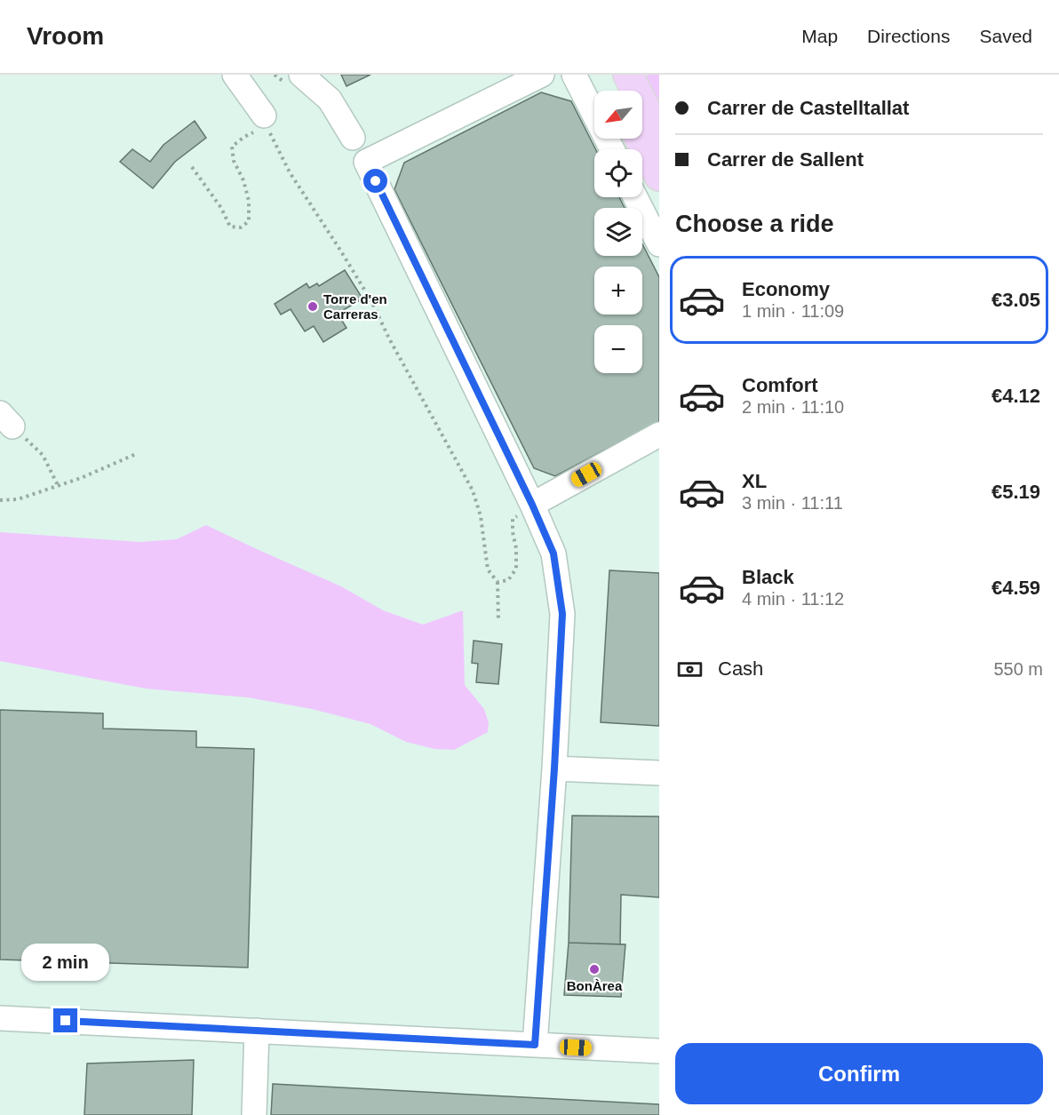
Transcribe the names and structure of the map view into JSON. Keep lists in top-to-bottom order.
{
  "places": ["Torre d'en Carreras", "BonÀrea"],
  "north": "bottom left",
  "page": {
    "header": "Vroom",
    "nav": ["Map", "Directions", "Saved"],
    "banner": ["Carrer de Castelltallat", "Carrer de Sallent"],
    "map_buttons": ["+", "−"],
    "heading": "Choose a ride",
    "list": [
      {
        "name": "Economy",
        "note": "1 min · 11:09",
        "value": "€3.05"
      },
      {
        "name": "Comfort",
        "note": "2 min · 11:10",
        "value": "€4.12"
      },
      {
        "name": "XL",
        "note": "3 min · 11:11",
        "value": "€5.19"
      },
      {
        "name": "Black",
        "note": "4 min · 11:12",
        "value": "€4.59"
      }
    ],
    "pay": ["Cash", "550 m"],
    "bubble": "2 min",
    "buttons": "Confirm"
  }
}
